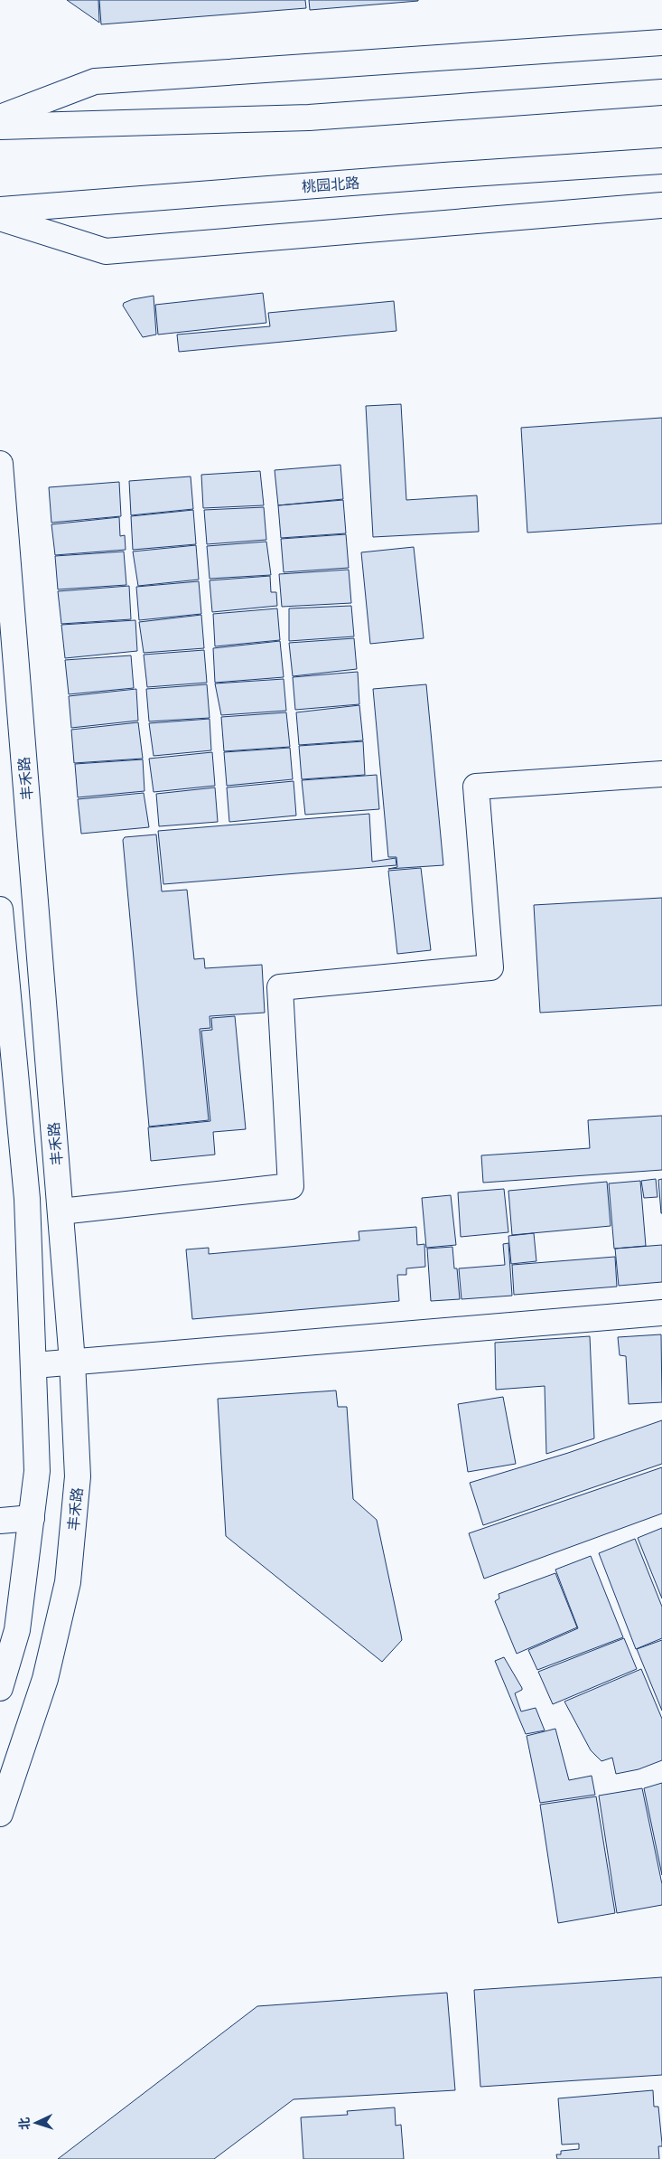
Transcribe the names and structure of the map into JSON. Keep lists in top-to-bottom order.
{
  "streets": {
    "main road": ["桃园北路", "丰禾路"]
  },
  "north": "left"
}
